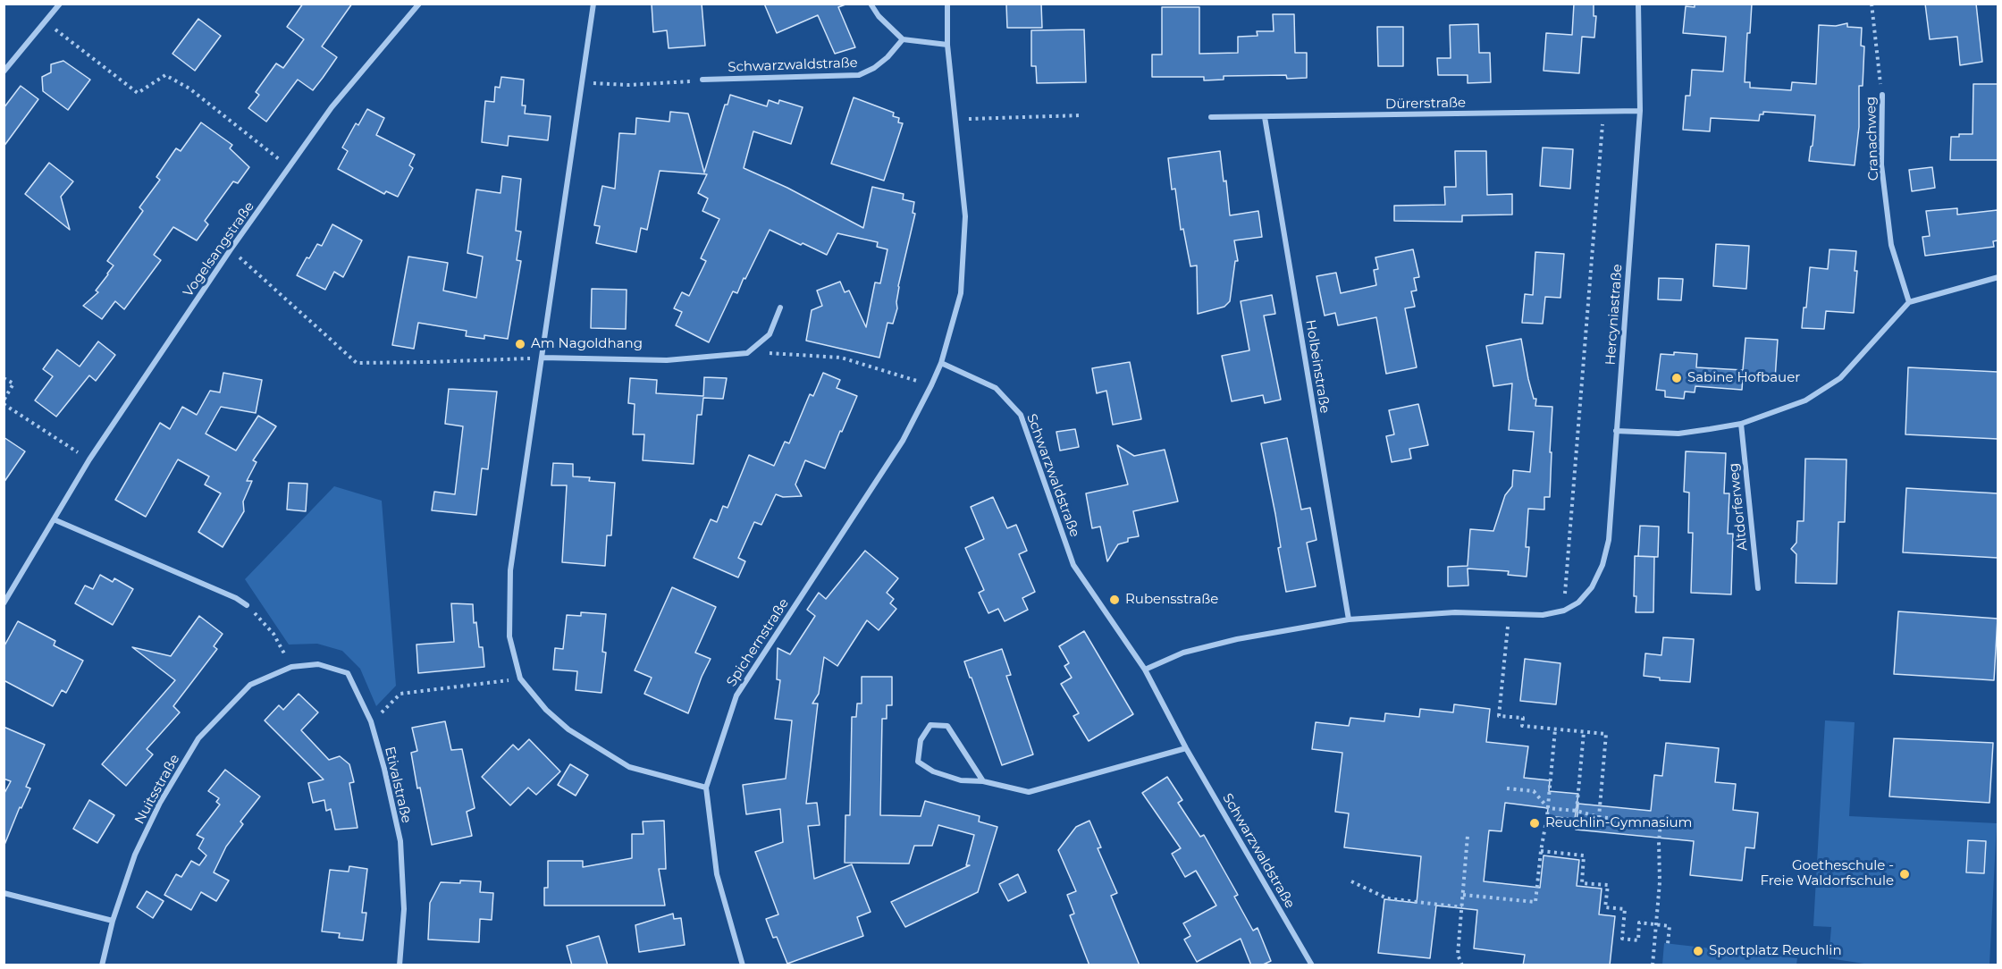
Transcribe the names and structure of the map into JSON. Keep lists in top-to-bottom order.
{
  "streets": {
    "street": [
      "Schwarzwaldstraße",
      "Dürerstraße",
      "Cranachweg",
      "Vogelsangstraße",
      "Hercyniastraße",
      "Holbeinstraße",
      "Altdorferweg",
      "Spichernstraße",
      "Etivalstraße",
      "Nuitsstraße"
    ]
  },
  "crossings": [
    ["Schwarzwaldstraße", "Spichernstraße"],
    ["Dürerstraße", "Hercyniastraße"],
    ["Dürerstraße", "Holbeinstraße"],
    ["Etivalstraße", "Nuitsstraße"]
  ],
  "places": [
    "Am Nagoldhang",
    "Sabine Hofbauer",
    "Rubensstraße",
    "Reuchlin-Gymnasium",
    "Goetheschule - Freie Waldorfschule",
    "Sportplatz Reuchlin"
  ]
}
